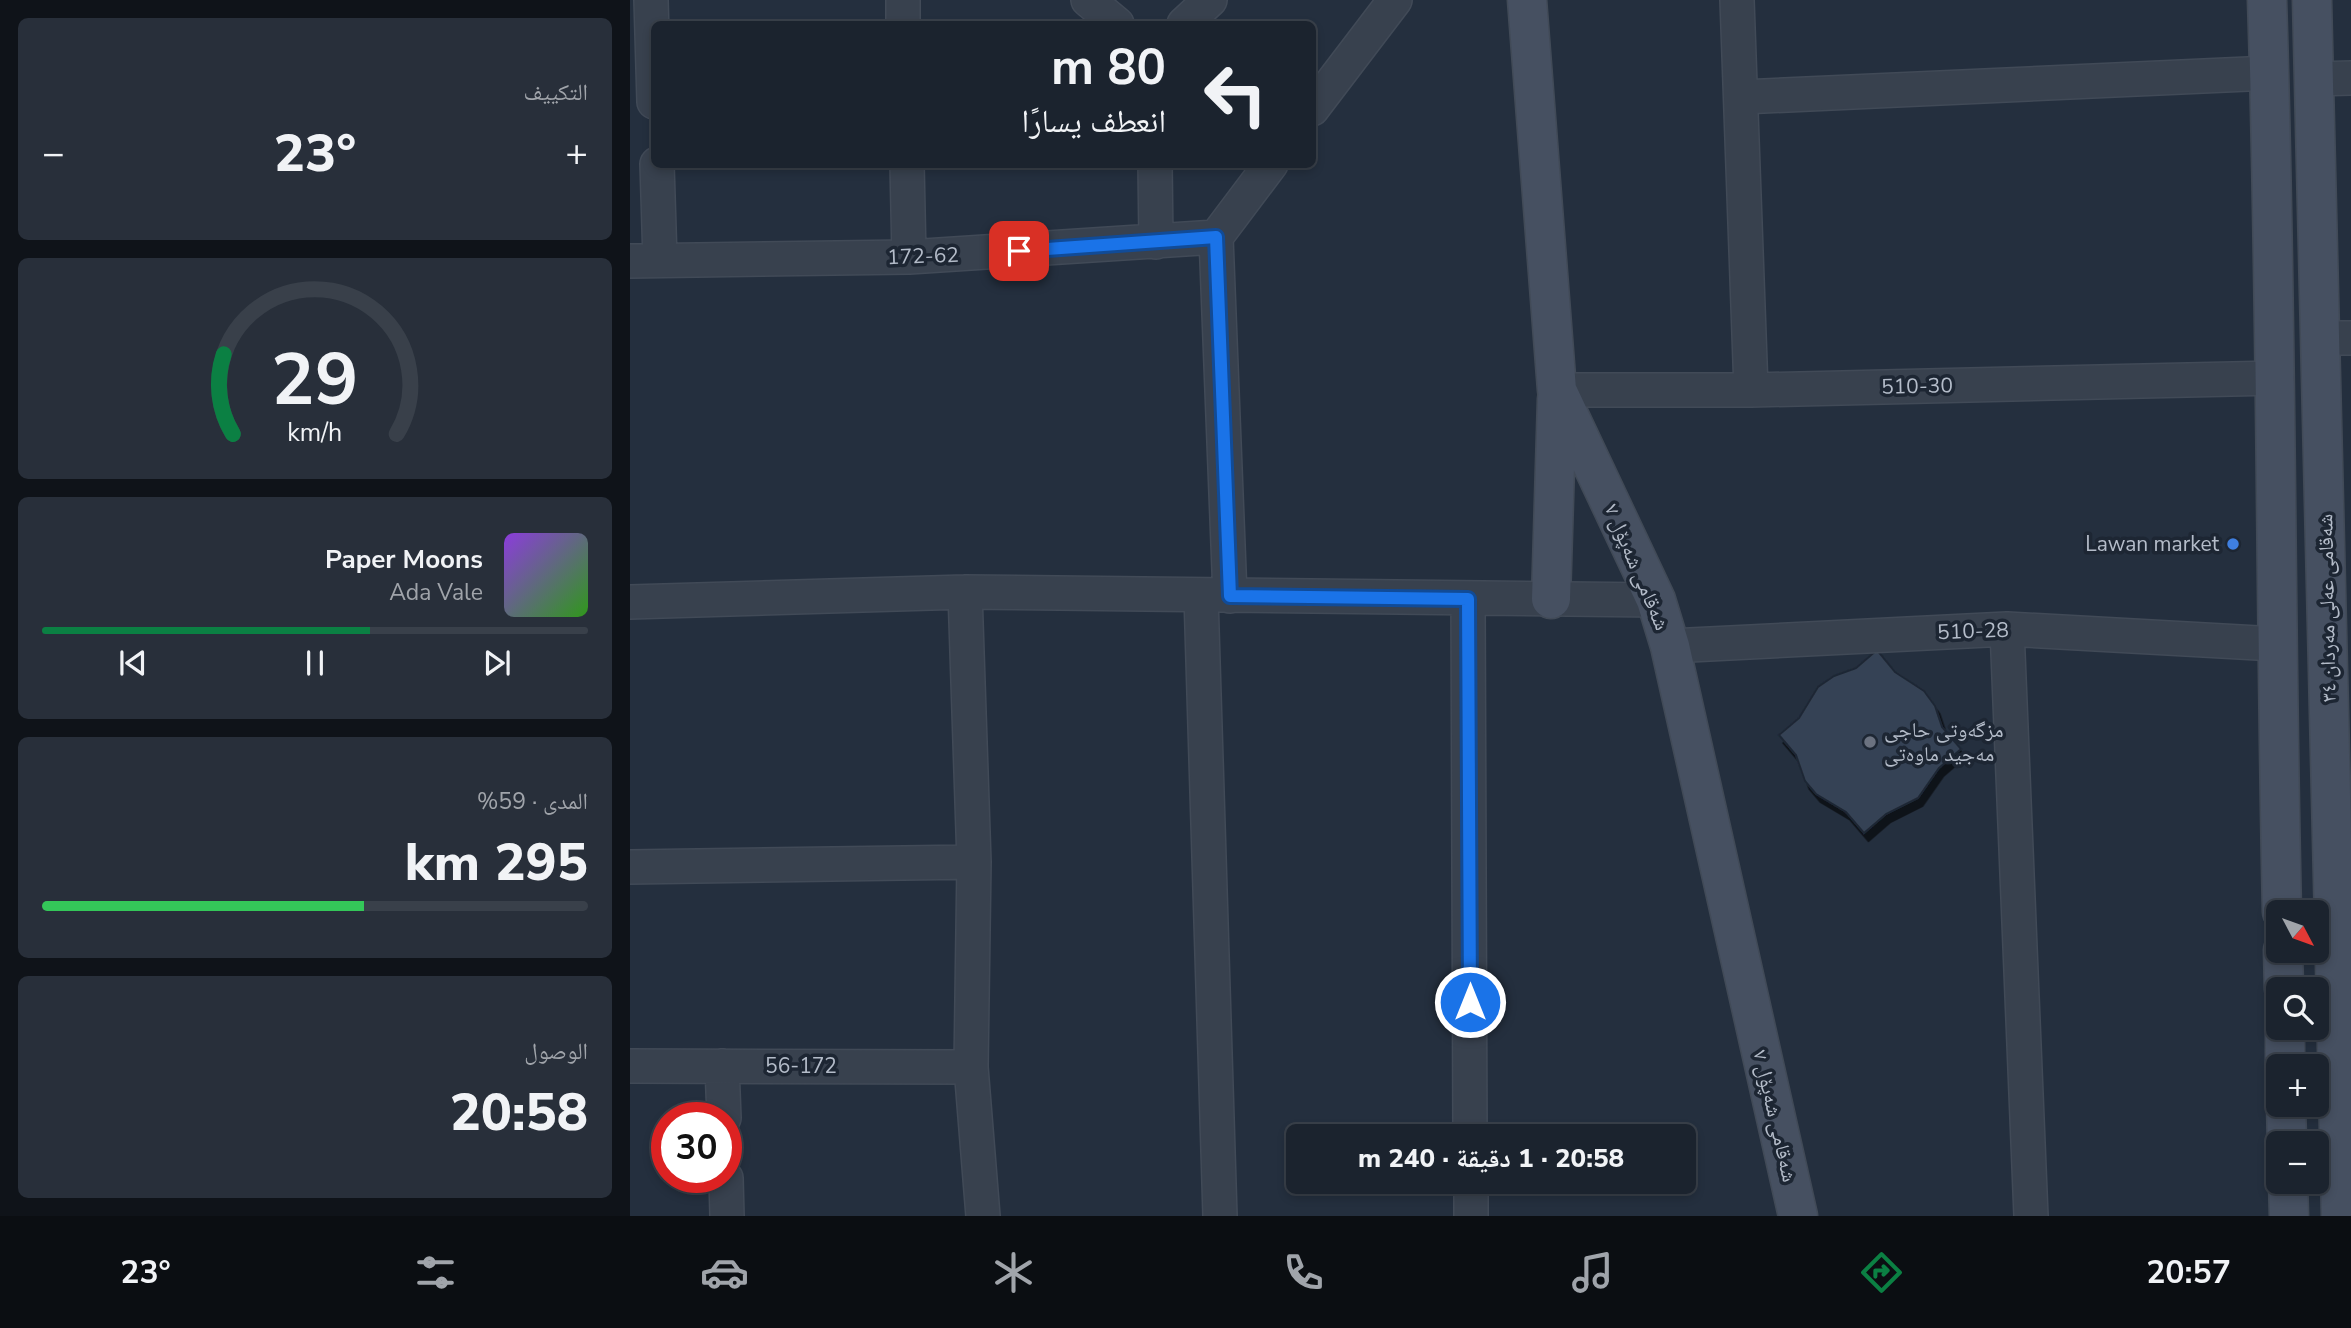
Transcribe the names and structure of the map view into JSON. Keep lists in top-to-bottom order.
{
  "streets": {
    "main road": ["شەقامی شەپۆل ٧", "شەقامی عەلی مەردان ٣٤"],
    "street": [
      "172-62",
      "510-30",
      "510-28",
      "56-172"
    ]
  },
  "crossings": [
    ["510-30", "شەقامی شەپۆل ٧"],
    ["شەقامی شەپۆل ٧", "510-28"]
  ],
  "places": ["Lawan market", "مزگەوتی حاجی مەجید ماوەتی"],
  "north": "bottom right",
  "page": {
    "tile": [
      "التكييف",
      ["المدى · 59%", "295 km"],
      ["الوصول", "20:58"]
    ],
    "turn": ["80 m", "انعطف يسارًا"],
    "heat": ["−", "23°", "+"],
    "song": ["Paper Moons", "Ada Vale"],
    "map_buttons": ["+", "−"],
    "limit": "30",
    "trip": "20:58 · 1 دقيقة · 240 m",
    "tabs": ["20:57", "23°"],
    "gauge": ["29", "km/h"]
  }
}
